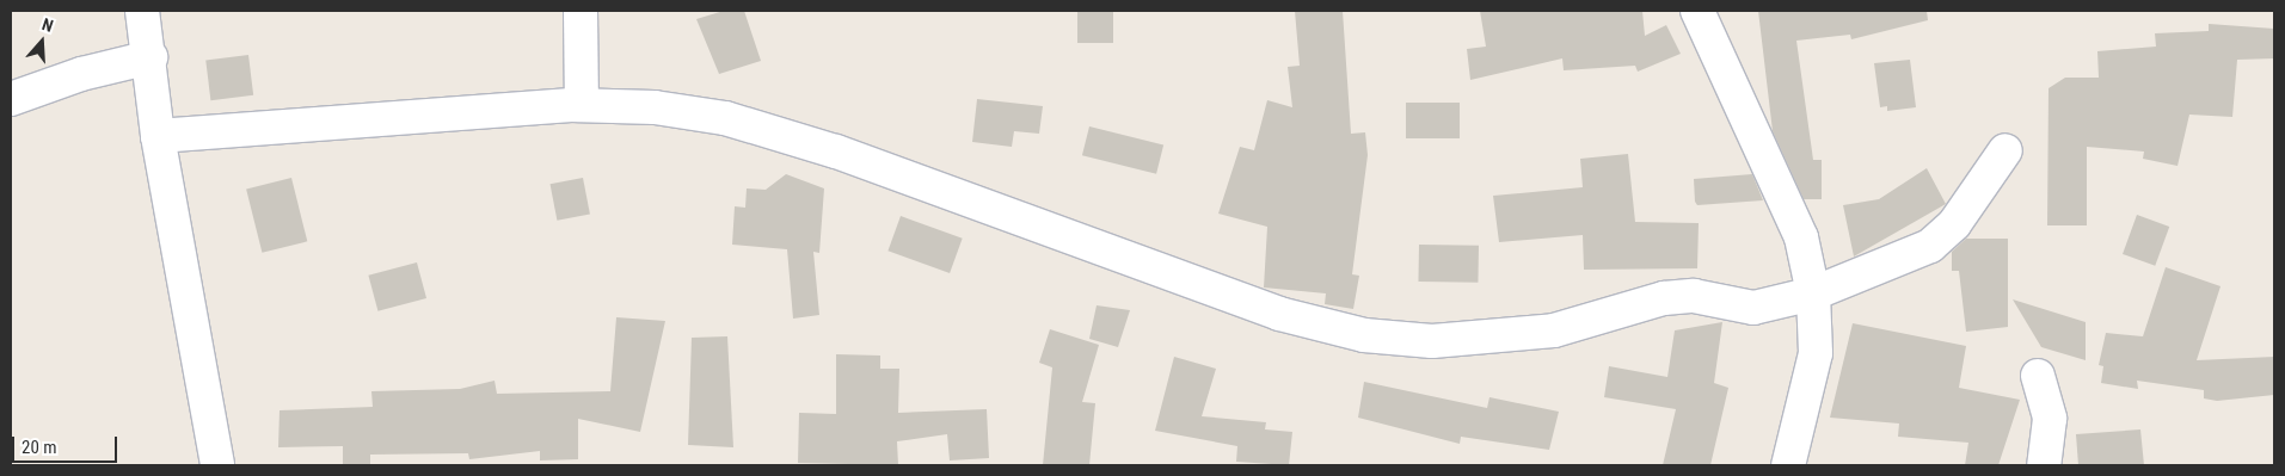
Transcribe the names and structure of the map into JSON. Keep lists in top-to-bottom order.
{
  "scale_bar": "20 m",
  "north": "top"
}
